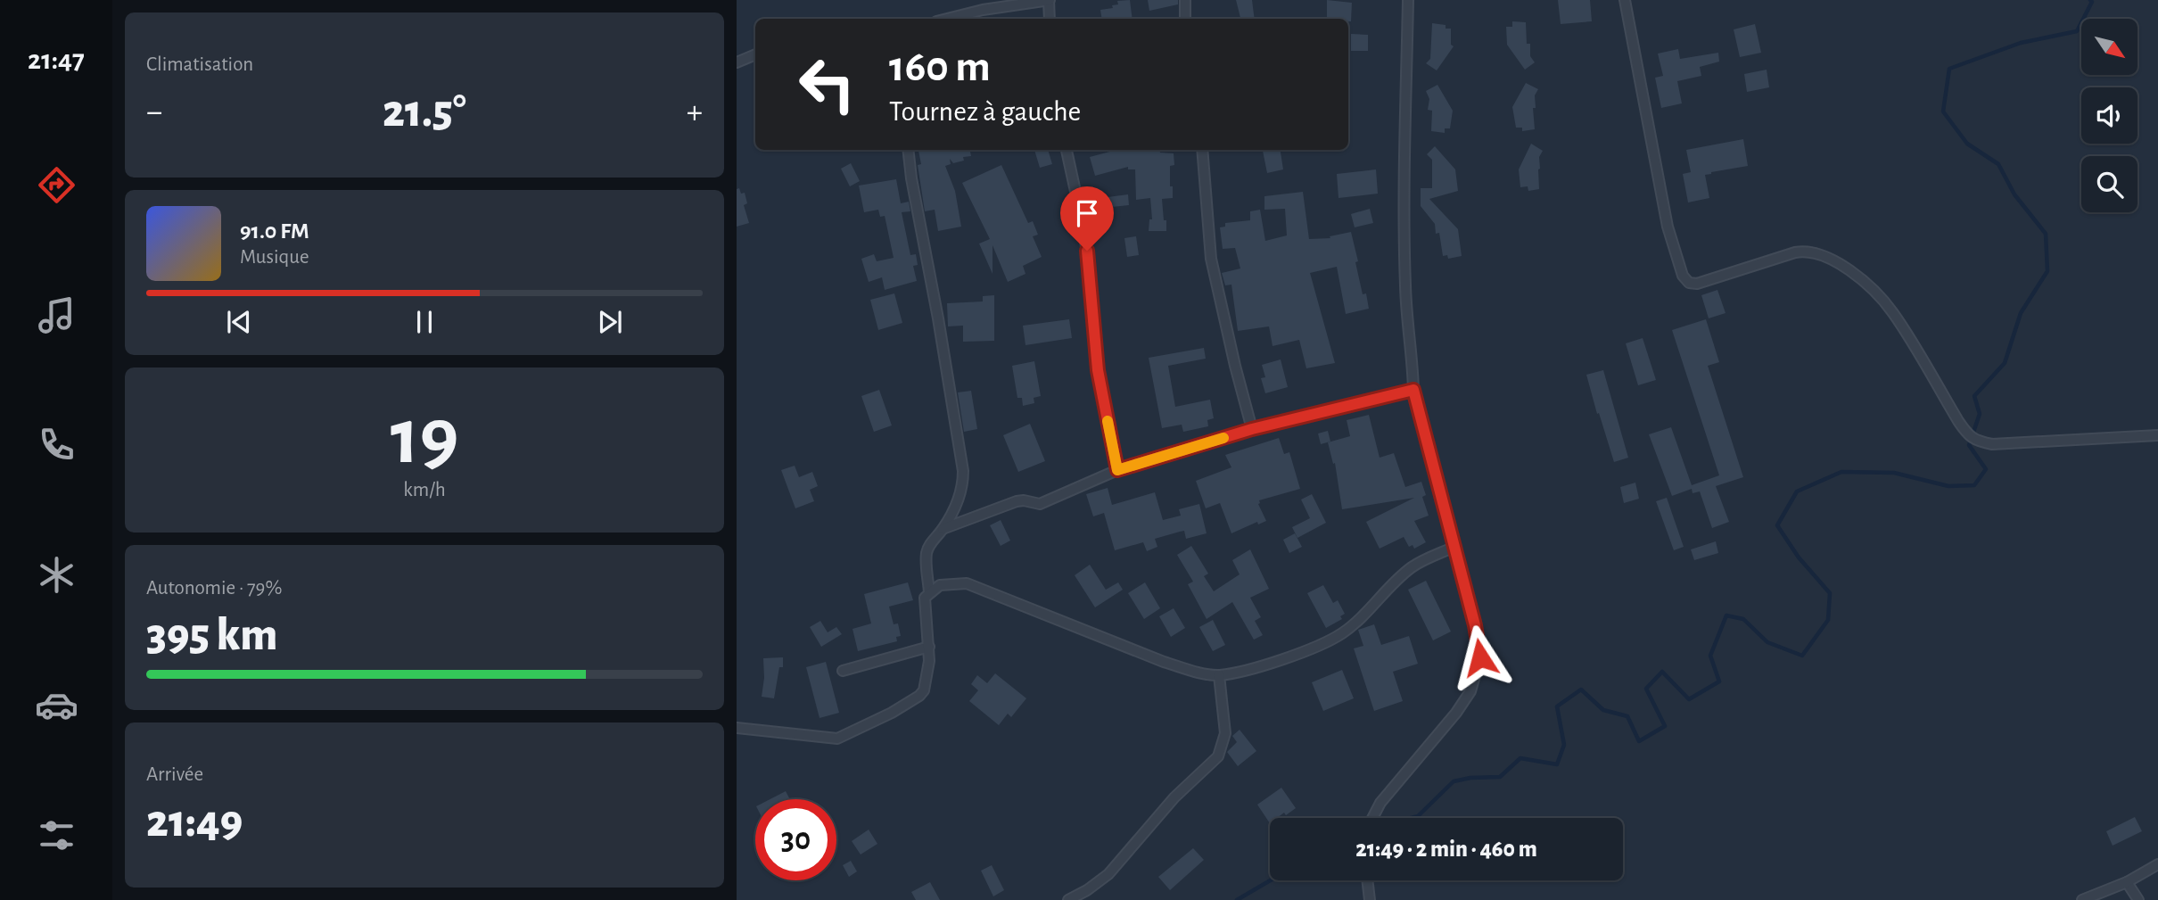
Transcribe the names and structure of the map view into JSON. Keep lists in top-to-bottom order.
{
  "north": "bottom right",
  "page": {
    "tabs": "21:47",
    "tile": [
      "Climatisation",
      ["19", "km/h"],
      ["Autonomie · 79%", "395 km"],
      ["Arrivée", "21:49"]
    ],
    "turn": ["160 m", "Tournez à gauche"],
    "heat": ["−", "21.5°", "+"],
    "song": ["91.0 FM", "Musique"],
    "limit": "30",
    "trip": "21:49 · 2 min · 460 m"
  }
}
